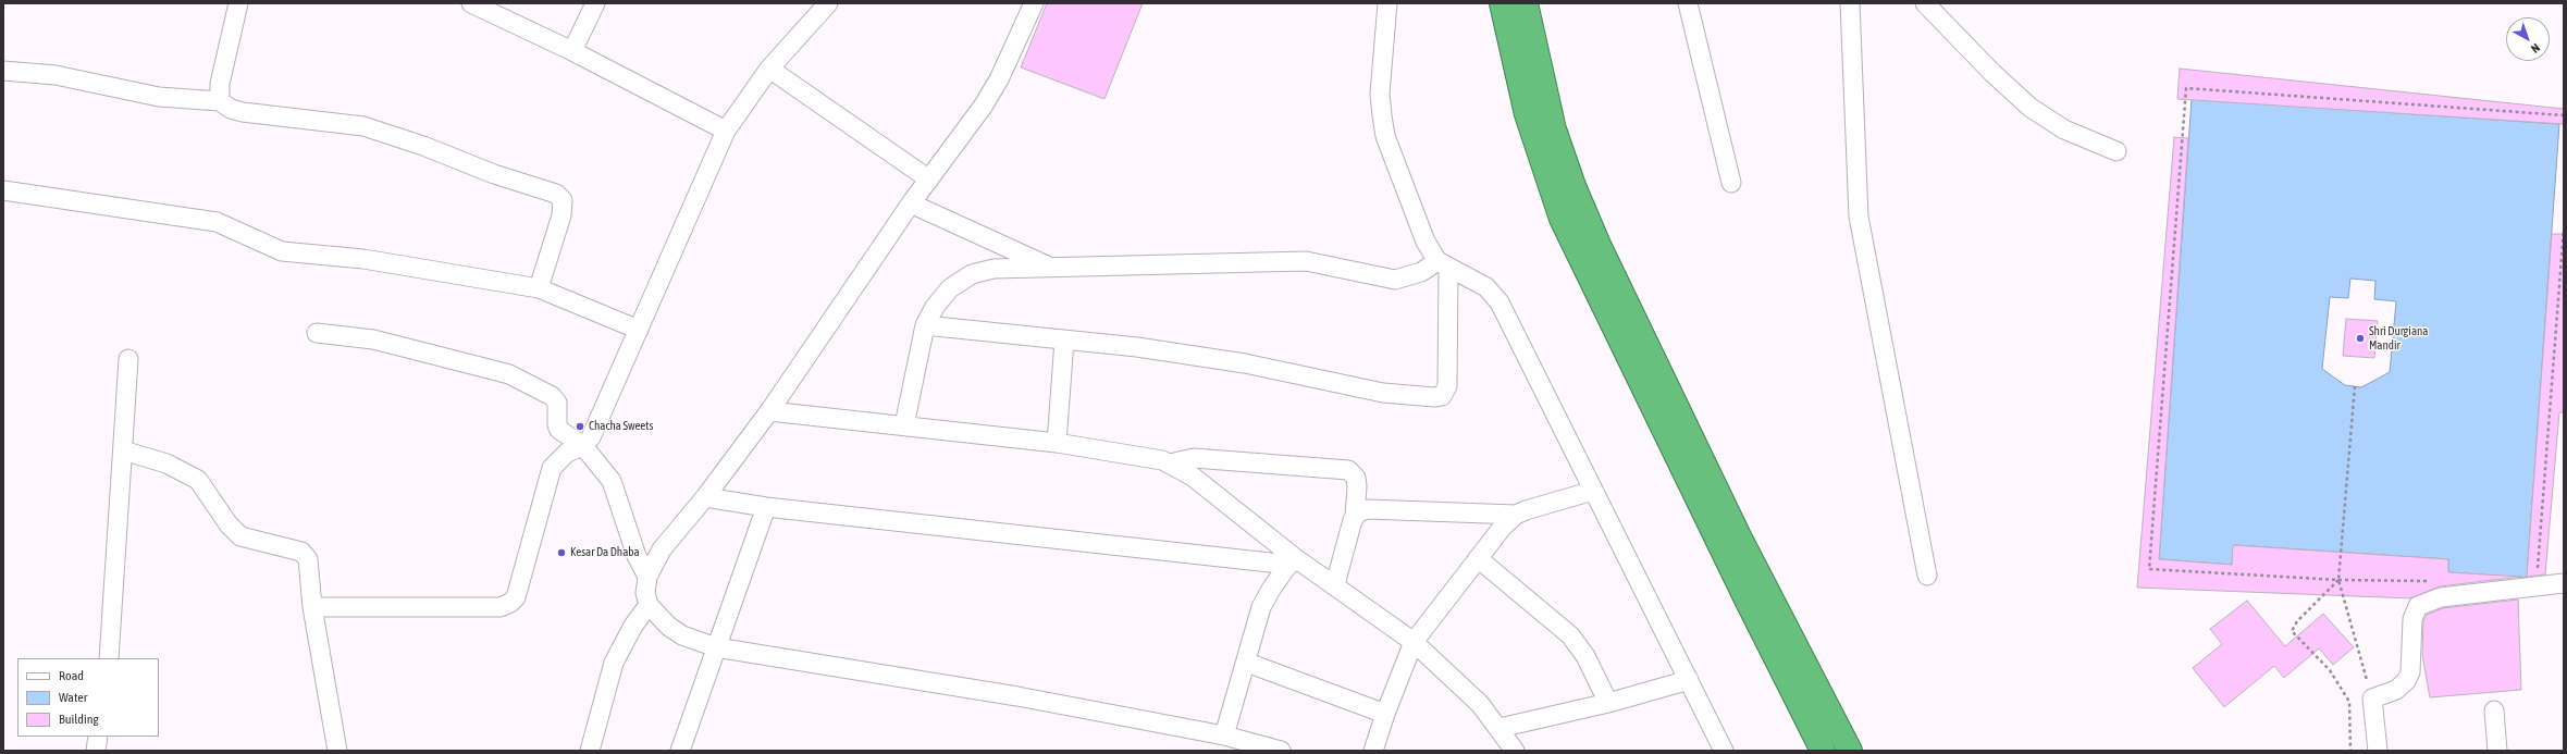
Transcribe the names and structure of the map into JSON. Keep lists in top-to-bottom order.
{
  "places": ["Shri Durgiana Mandir", "Chacha Sweets", "Kesar Da Dhaba"],
  "legend": ["Road", "Water", "Building"],
  "north": "bottom right"
}
